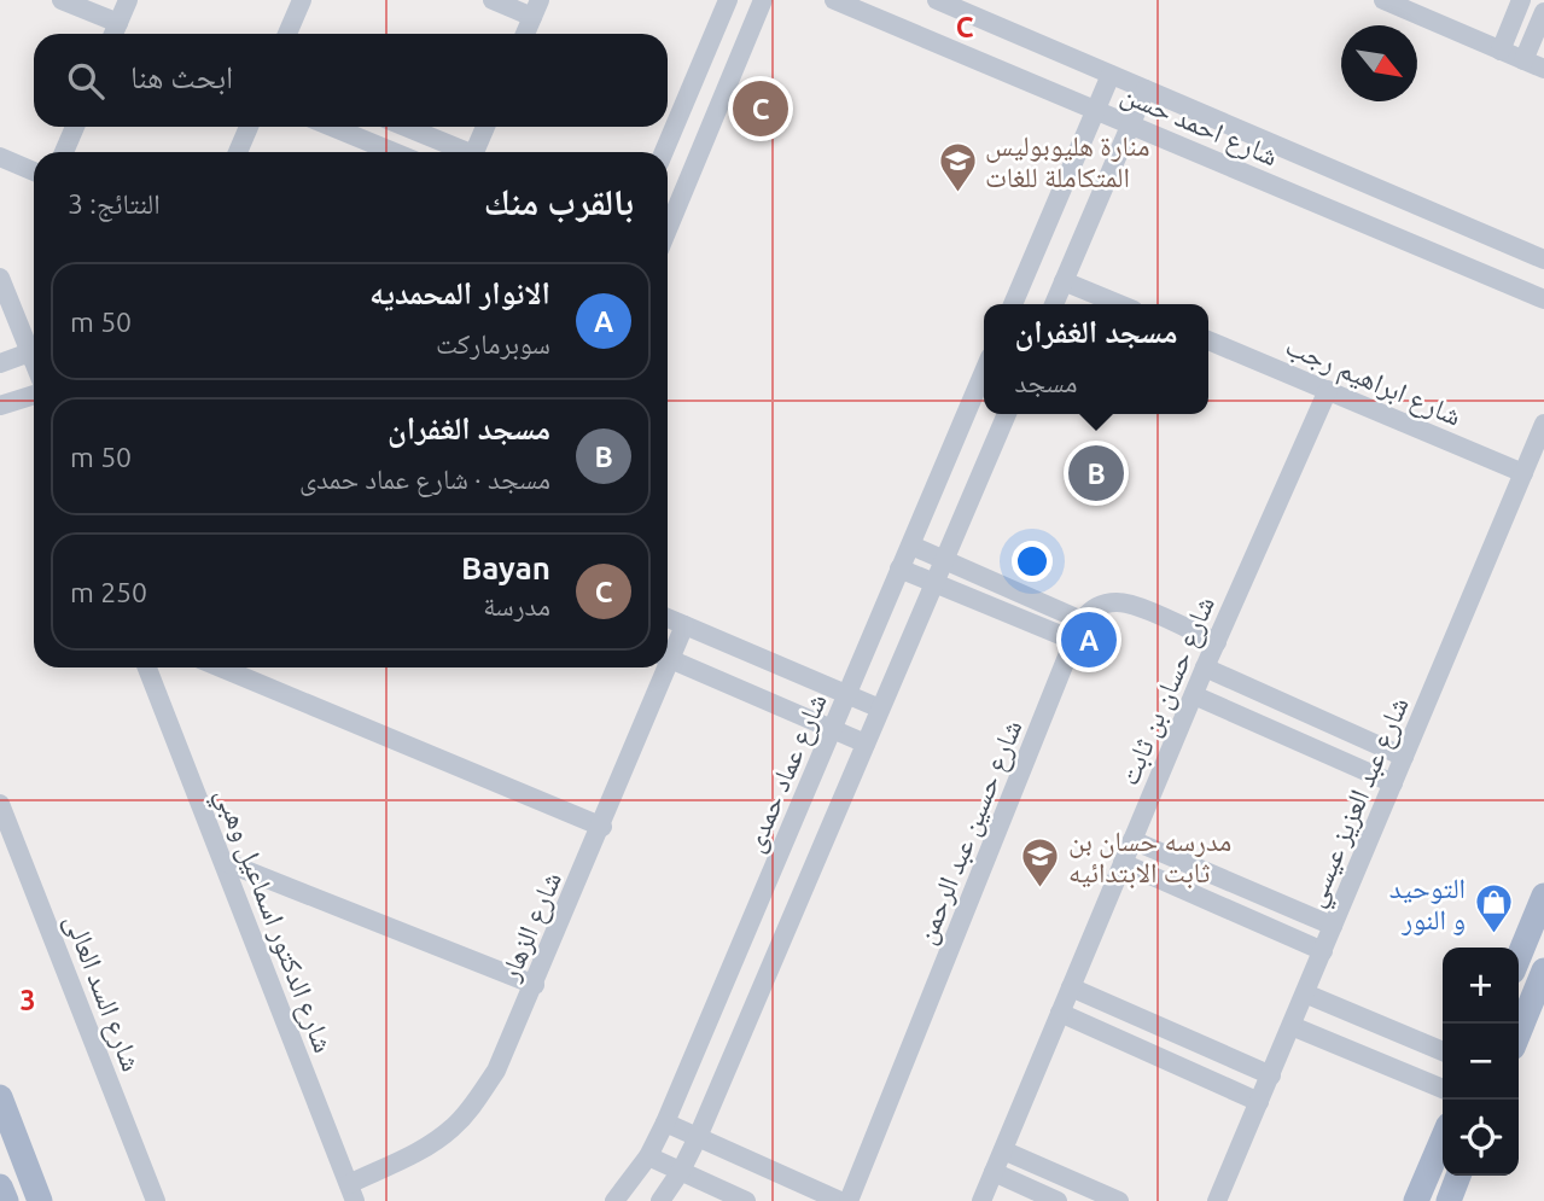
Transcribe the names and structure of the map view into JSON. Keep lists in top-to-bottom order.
{
  "streets": {
    "street": [
      "شارع احمد حسن",
      "شارع ابراهيم رجب",
      "شارع حسان بن ثابت",
      "شارع عماد حمدى",
      "شارع عبد العزيز عيسي",
      "شارع حسين عبد الرحمن",
      "شارع الدكتور اسماعيل وهبي",
      "شارع الزهار",
      "شارع السد العالى"
    ]
  },
  "crossings": [
    ["شارع ابراهيم رجب", "شارع حسان بن ثابت"],
    ["شارع ابراهيم رجب", "شارع عبد العزيز عيسي"],
    ["شارع الدكتور اسماعيل وهبي", "شارع الزهار"]
  ],
  "places": {
    "school or university": ["منارة هليوبوليس المتكاملة للغات", "مدرسه حسان بن ثابت الابتدائيه"],
    "shop": ["التوحيد و النور"]
  },
  "north": "bottom right",
  "page": {
    "search": "ابحث هنا",
    "pins": ["C", "B", "A"],
    "heading": ["بالقرب منك", "النتائج: 3"],
    "list": [
      {
        "mark": "A",
        "name": "الانوار المحمديه",
        "note": "سوبرماركت",
        "value": "50 m"
      },
      {
        "mark": "B",
        "name": "مسجد الغفران",
        "note": "مسجد · شارع عماد حمدى",
        "value": "50 m"
      },
      {
        "mark": "C",
        "name": "Bayan",
        "note": "مدرسة",
        "value": "250 m"
      }
    ],
    "popup": ["مسجد الغفران", "مسجد"],
    "map_buttons": ["+", "−"]
  },
  "grid": {
    "columns": ["C"],
    "rows": ["3"]
  }
}
